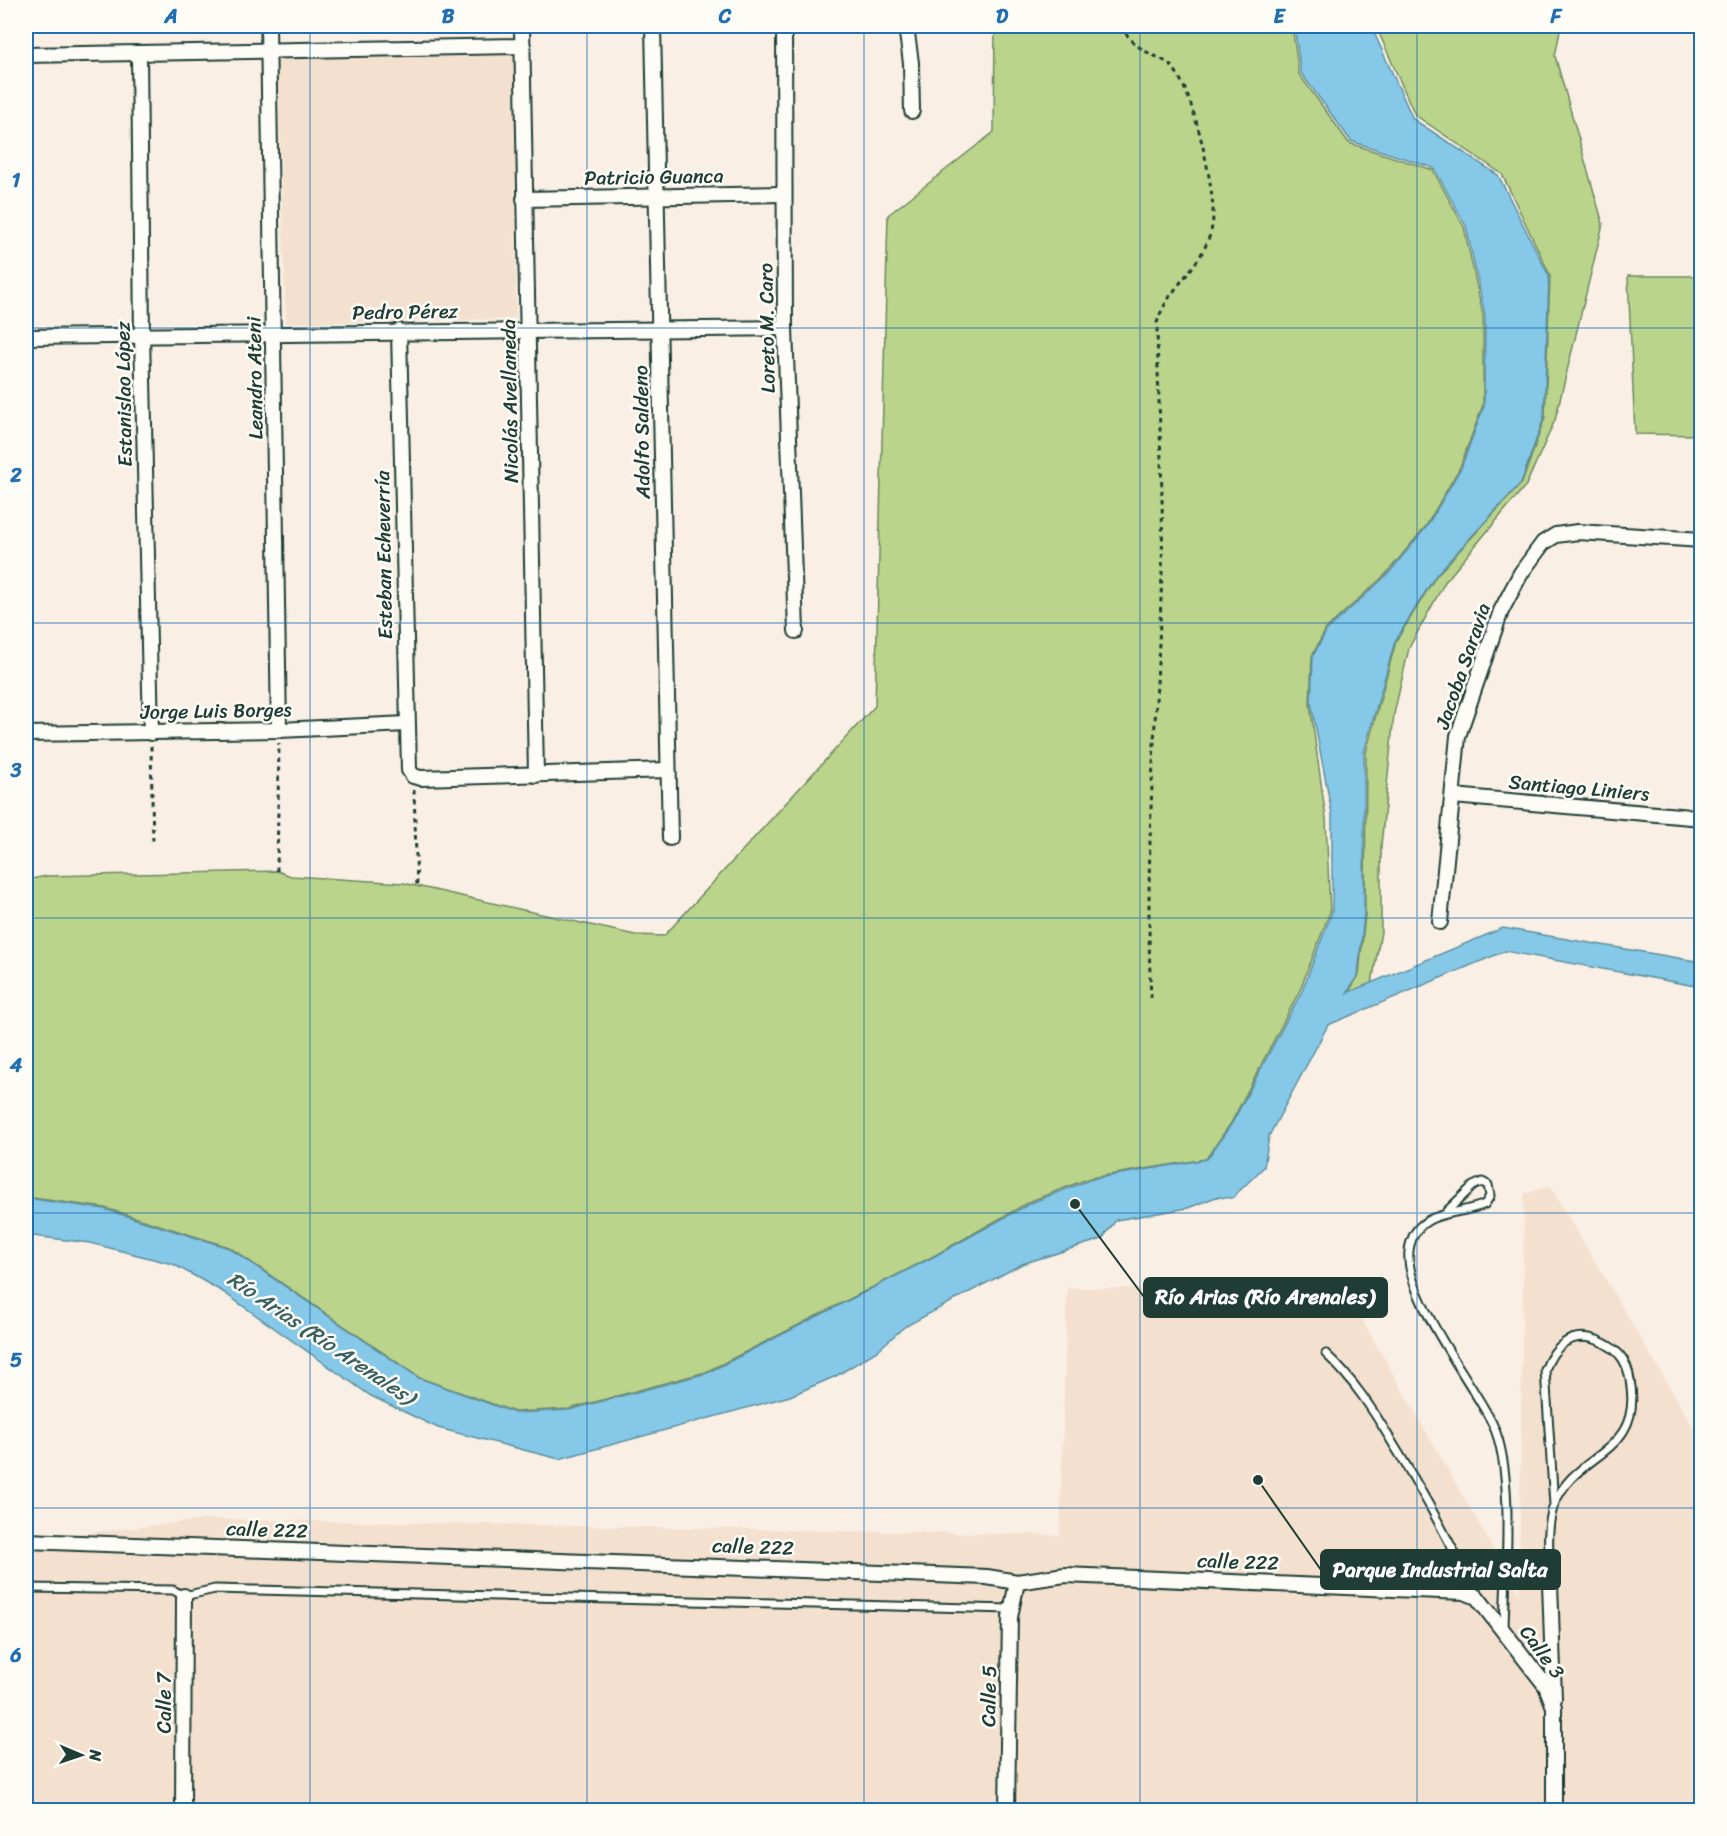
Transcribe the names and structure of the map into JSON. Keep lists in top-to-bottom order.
{
  "streets": {
    "street": [
      "Patricio Guanca",
      "Pedro Pérez",
      "Loreto M. Caro",
      "Leandro Ateni",
      "Estanislao López",
      "Nicolás Avellaneda",
      "Adolfo Saldeno",
      "Esteban Echeverría",
      "Jacoba Saravia",
      "Jorge Luis Borges",
      "Santiago Liniers",
      "calle 222",
      "Calle 3",
      "Calle 5",
      "Calle 7"
    ]
  },
  "crossings": [
    ["Patricio Guanca", "Loreto M. Caro"],
    ["Patricio Guanca", "Nicolás Avellaneda"],
    ["Patricio Guanca", "Adolfo Saldeno"],
    ["Pedro Pérez", "Loreto M. Caro"],
    ["Pedro Pérez", "Leandro Ateni"],
    ["Pedro Pérez", "Estanislao López"],
    ["Pedro Pérez", "Nicolás Avellaneda"],
    ["Pedro Pérez", "Adolfo Saldeno"],
    ["Pedro Pérez", "Esteban Echeverría"],
    ["Leandro Ateni", "Jorge Luis Borges"],
    ["Estanislao López", "Jorge Luis Borges"],
    ["Esteban Echeverría", "Jorge Luis Borges"],
    ["Jacoba Saravia", "Santiago Liniers"],
    ["calle 222", "Calle 3"],
    ["calle 222", "Calle 5"]
  ],
  "water": ["Río Arias (Río Arenales)"],
  "places": ["Río Arias (Río Arenales)", "Parque Industrial Salta"],
  "north": "right",
  "grid": {
    "columns": [
      "A",
      "B",
      "C",
      "D",
      "E",
      "F"
    ],
    "rows": [
      "1",
      "2",
      "3",
      "4",
      "5",
      "6"
    ]
  }
}
